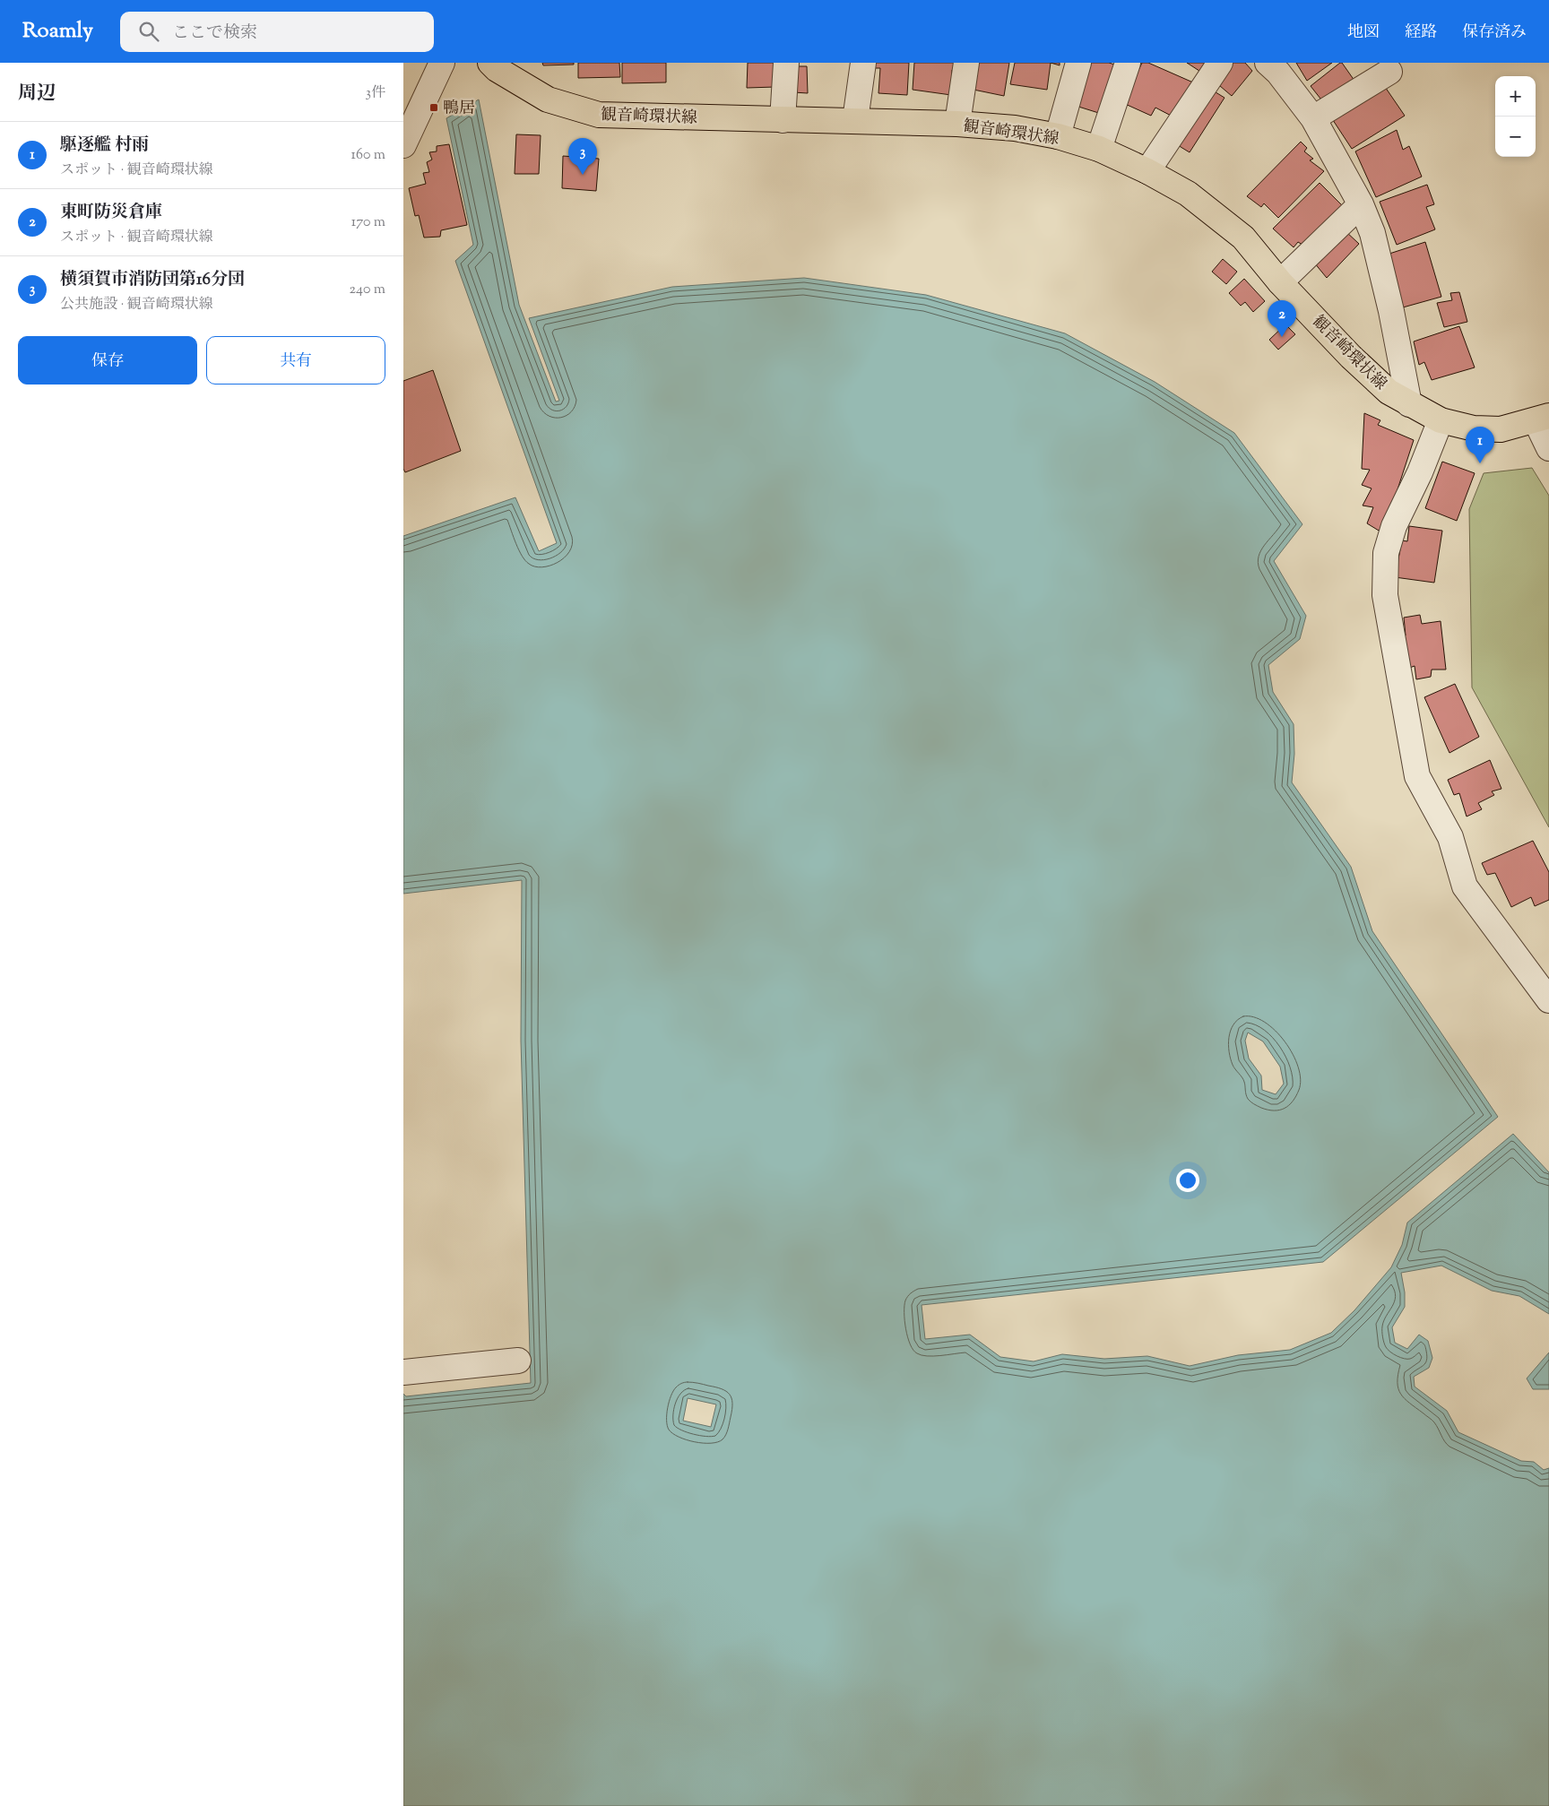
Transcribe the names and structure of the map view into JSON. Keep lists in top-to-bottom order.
{
  "streets": {
    "main road": ["観音崎環状線"]
  },
  "places": {
    "transit": ["鴨居"]
  },
  "page": {
    "header": "Roamly",
    "search": "ここで検索",
    "nav": ["地図", "経路", "保存済み"],
    "heading": ["周辺", "3件"],
    "map_buttons": ["+", "−"],
    "list": [
      {
        "mark": "1",
        "name": "駆逐艦 村雨",
        "note": "スポット · 観音崎環状線",
        "value": "160 m"
      },
      {
        "mark": "2",
        "name": "東町防災倉庫",
        "note": "スポット · 観音崎環状線",
        "value": "170 m"
      },
      {
        "mark": "3",
        "name": "横須賀市消防団第16分団",
        "note": "公共施設 · 観音崎環状線",
        "value": "240 m"
      }
    ],
    "pins": ["3", "2", "1"],
    "buttons": ["保存", "共有"]
  }
}
